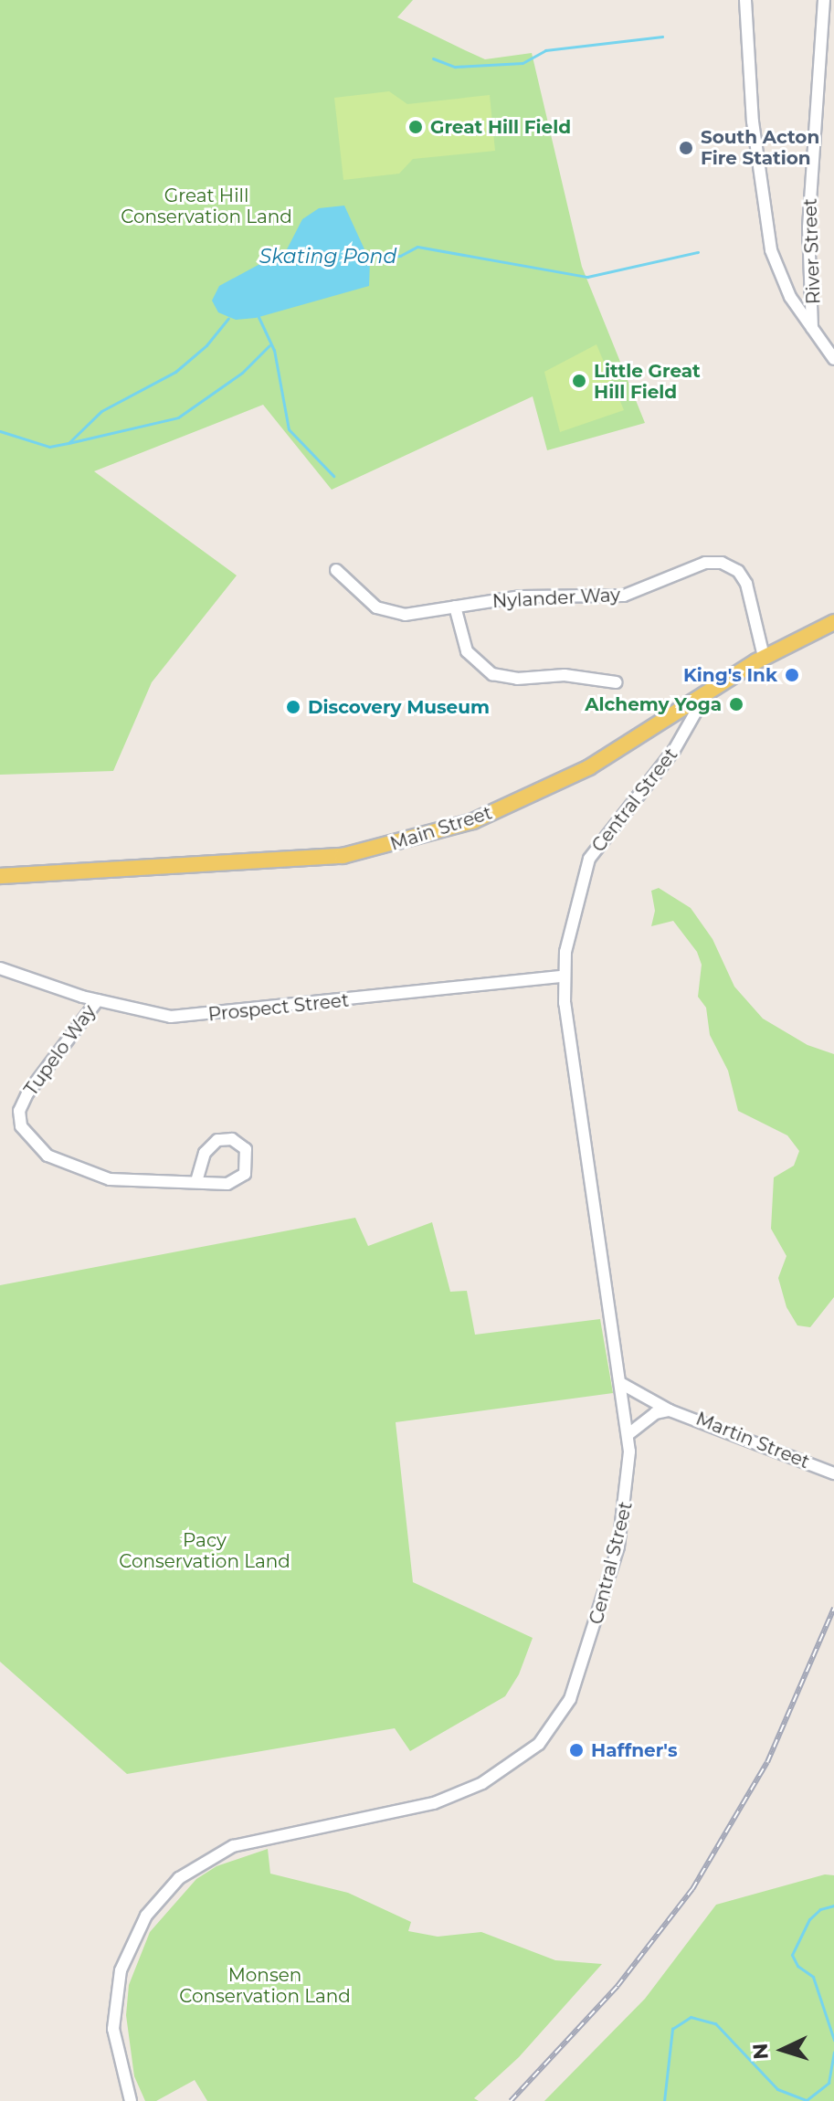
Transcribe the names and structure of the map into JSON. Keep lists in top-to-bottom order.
{
  "streets": {
    "main road": ["Main Street"],
    "street": [
      "River Street",
      "Nylander Way",
      "Central Street",
      "Prospect Street",
      "Tupelo Way",
      "Martin Street"
    ]
  },
  "crossings": [
    ["Nylander Way", "Main Street"],
    ["Central Street", "Main Street"],
    ["Central Street", "Prospect Street"],
    ["Central Street", "Martin Street"],
    ["Prospect Street", "Tupelo Way"]
  ],
  "water": ["Skating Pond"],
  "parks": ["Great Hill Conservation Land", "Pacy Conservation Land", "Monsen Conservation Land"],
  "places": [
    "Great Hill Field",
    "South Acton Fire Station",
    "Little Great Hill Field",
    "King's Ink",
    "Alchemy Yoga",
    "Discovery Museum",
    "Haffner's"
  ],
  "north": "left"
}
